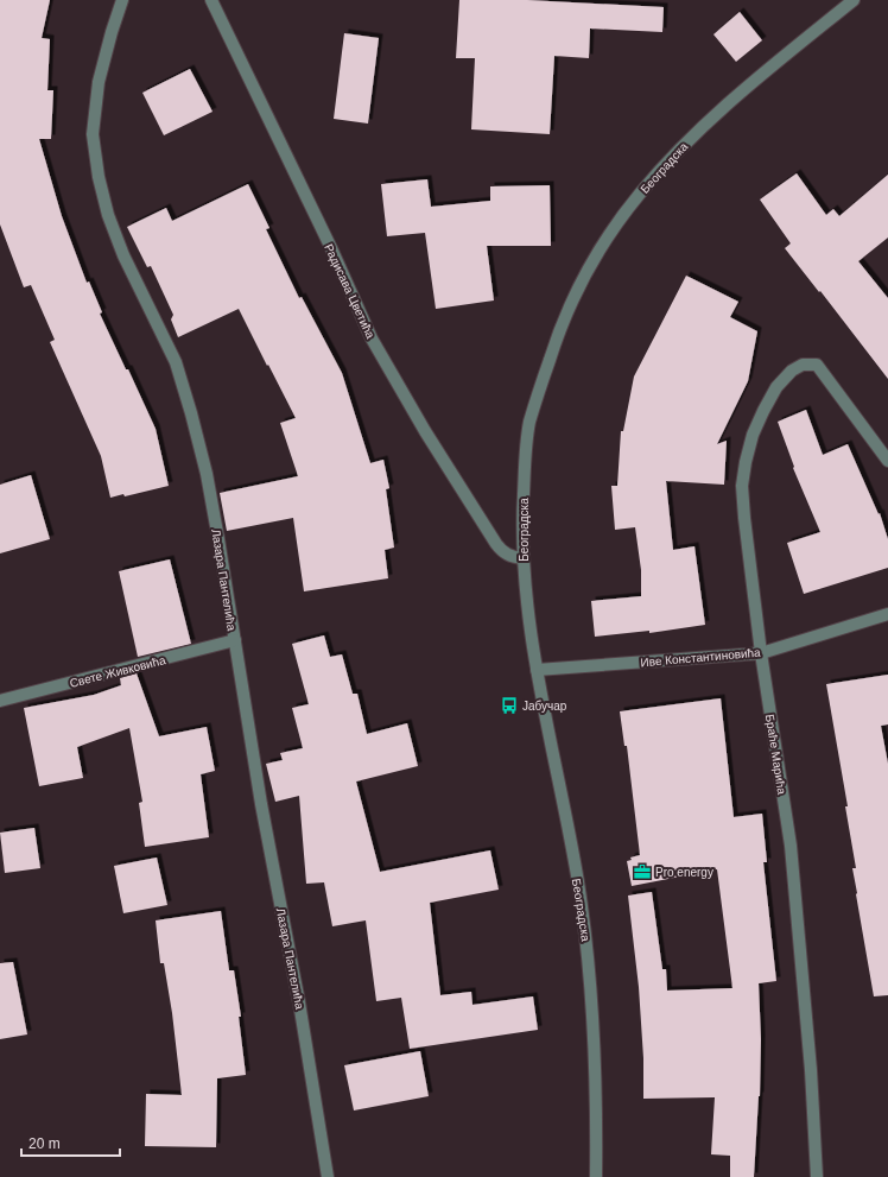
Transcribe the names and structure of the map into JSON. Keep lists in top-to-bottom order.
{
  "streets": {
    "street": [
      "Београдска",
      "Радисава Цветића",
      "Лазара Пантелића",
      "Иве Константиновића",
      "Свете Живковића",
      "Браће Марића"
    ]
  },
  "crossings": [
    ["Београдска", "Радисава Цветића"],
    ["Београдска", "Иве Константиновића"],
    ["Лазара Пантелића", "Свете Живковића"],
    ["Иве Константиновића", "Браће Марића"]
  ],
  "places": {
    "bus stop": ["Јабучар"],
    "office": ["Pro energy"]
  },
  "scale_bar": "20 m"
}
